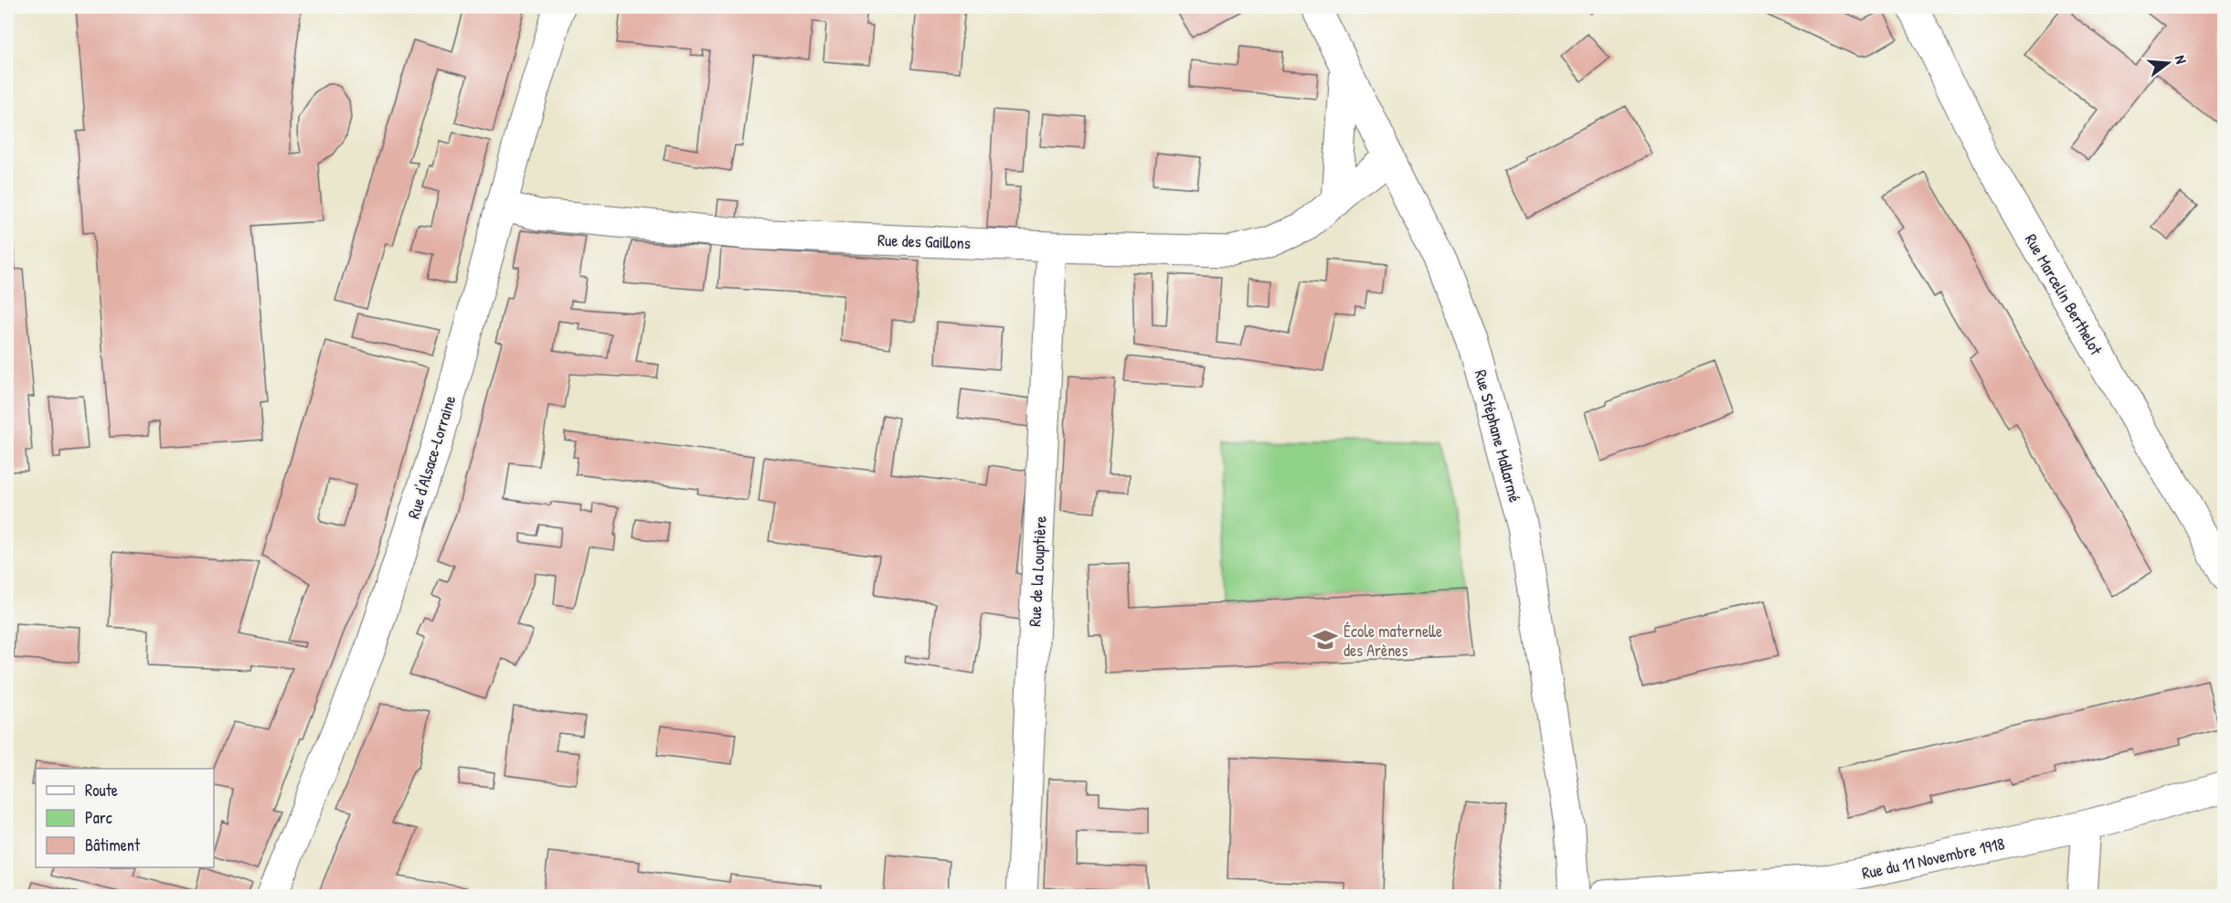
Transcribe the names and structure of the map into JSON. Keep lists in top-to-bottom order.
{
  "streets": {
    "street": [
      "Rue des Gaillons",
      "Rue Marcelin Berthelot",
      "Rue Stéphane Mallarmé",
      "Rue d'Alsace-Lorraine",
      "Rue de la Louptière",
      "Rue du 11 Novembre 1918"
    ]
  },
  "crossings": [
    ["Rue des Gaillons", "Rue Stéphane Mallarmé"],
    ["Rue des Gaillons", "Rue d'Alsace-Lorraine"],
    ["Rue des Gaillons", "Rue de la Louptière"]
  ],
  "places": {
    "school or university": ["École maternelle des Arènes"]
  },
  "legend": ["Route", "Parc", "Bâtiment"],
  "north": "right"
}
